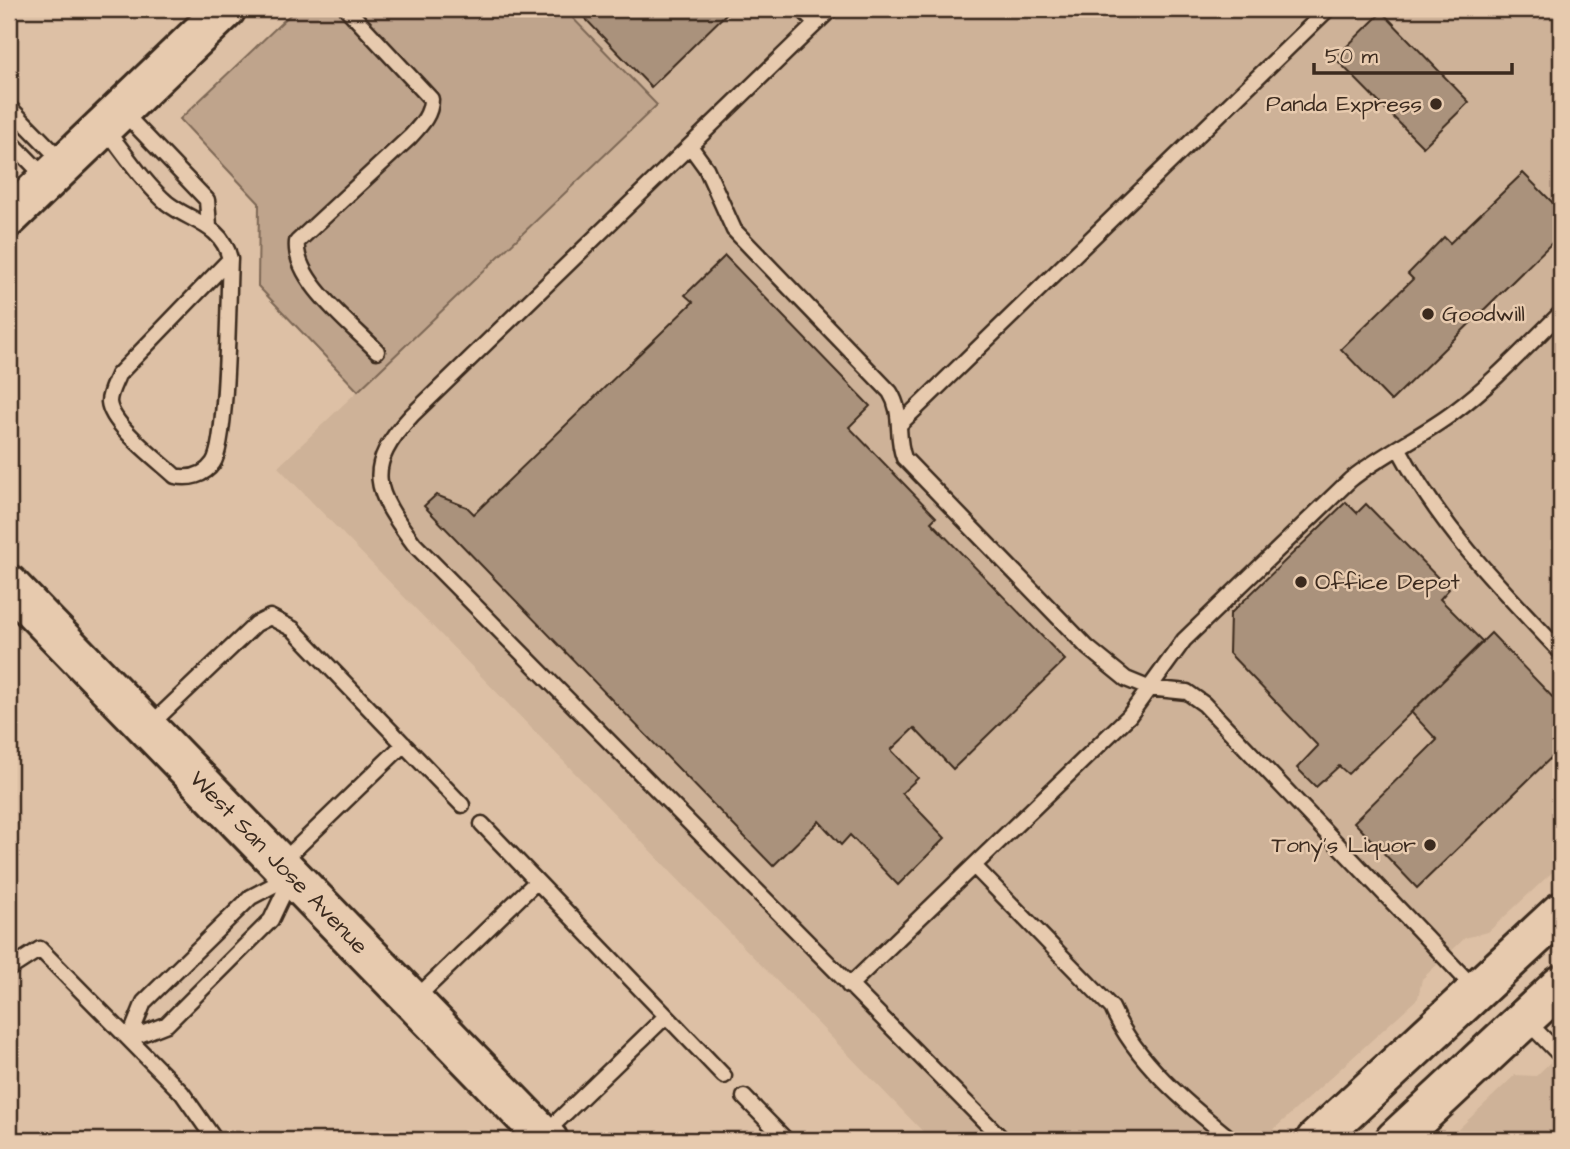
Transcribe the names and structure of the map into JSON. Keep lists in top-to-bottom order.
{
  "streets": {
    "street": ["West San Jose Avenue"]
  },
  "places": [
    "Panda Express",
    "Goodwill",
    "Office Depot",
    "Tony's Liquor"
  ],
  "scale_bar": "50 m"
}
